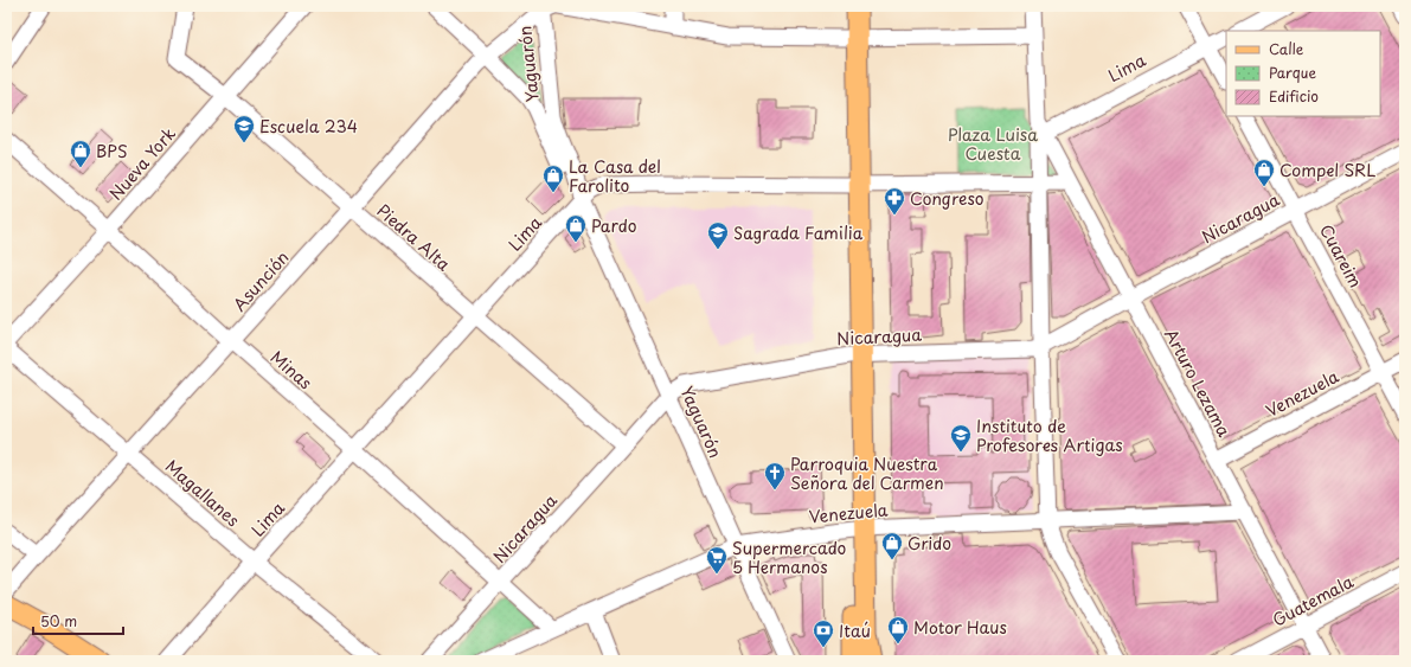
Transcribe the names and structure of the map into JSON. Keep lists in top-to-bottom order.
{
  "streets": {
    "street": [
      "Yaguarón",
      "Lima",
      "Nueva York",
      "Nicaragua",
      "Piedra Alta",
      "Cuareim",
      "Asunción",
      "Minas",
      "Arturo Lezama",
      "Venezuela",
      "Magallanes",
      "Guatemala"
    ]
  },
  "crossings": [
    ["Yaguarón", "Lima"],
    ["Yaguarón", "Nicaragua"],
    ["Yaguarón", "Asunción"],
    ["Yaguarón", "Venezuela"],
    ["Lima", "Piedra Alta"],
    ["Lima", "Minas"],
    ["Lima", "Arturo Lezama"],
    ["Lima", "Magallanes"],
    ["Nueva York", "Piedra Alta"],
    ["Nueva York", "Minas"],
    ["Nicaragua", "Piedra Alta"],
    ["Nicaragua", "Cuareim"],
    ["Nicaragua", "Minas"],
    ["Nicaragua", "Arturo Lezama"],
    ["Piedra Alta", "Asunción"],
    ["Cuareim", "Venezuela"],
    ["Asunción", "Minas"],
    ["Asunción", "Magallanes"],
    ["Minas", "Venezuela"],
    ["Arturo Lezama", "Venezuela"],
    ["Arturo Lezama", "Guatemala"]
  ],
  "parks": ["Plaza Luisa Cuesta"],
  "places": {
    "school or university": ["Escuela 234", "Sagrada Familia", "Instituto de Profesores Artigas"],
    "shop": [
      "BPS",
      "Compel SRL",
      "La Casa del Farolito",
      "Pardo",
      "Grido",
      "Motor Haus"
    ],
    "pharmacy": ["Congreso"],
    "church": ["Parroquia Nuestra Señora del Carmen"],
    "supermarket": ["Supermercado 5 Hermanos"],
    "bank": ["Itaú"]
  },
  "legend": ["Calle", "Parque", "Edificio"],
  "scale_bar": "50 m"
}
